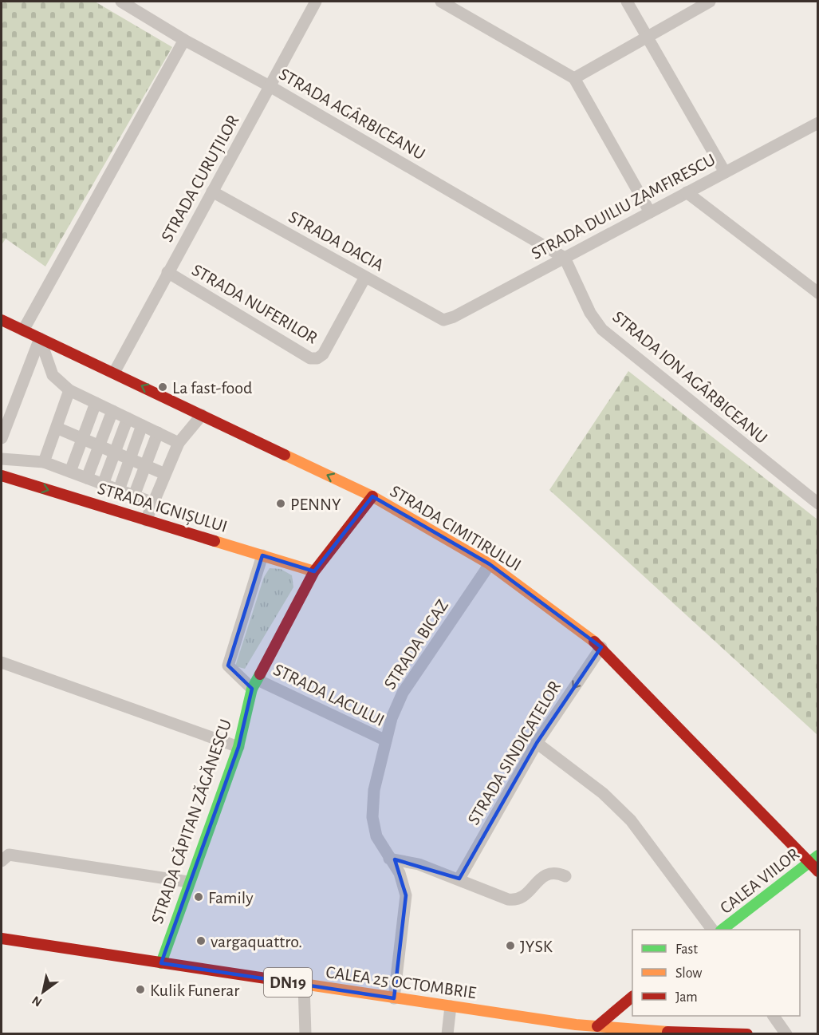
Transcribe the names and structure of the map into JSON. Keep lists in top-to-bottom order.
{
  "streets": {
    "street": [
      "STRADA AGÂRBICEANU",
      "STRADA CURUȚILOR",
      "STRADA DUILIU ZAMFIRESCU",
      "STRADA DACIA",
      "STRADA NUFERILOR",
      "STRADA ION AGÂRBICEANU",
      "STRADA IGNIȘULUI",
      "STRADA CIMITIRULUI",
      "STRADA BICAZ",
      "STRADA LACULUI",
      "STRADA SINDICATELOR",
      "STRADA CĂPITAN ZĂGĂNESCU",
      "CALEA VIILOR",
      "CALEA 25 OCTOMBRIE",
      "DN19"
    ]
  },
  "crossings": [
    ["STRADA AGÂRBICEANU", "STRADA CURUȚILOR"],
    ["STRADA AGÂRBICEANU", "STRADA DUILIU ZAMFIRESCU"],
    ["STRADA AGÂRBICEANU", "STRADA ION AGÂRBICEANU"],
    ["STRADA CURUȚILOR", "STRADA DACIA"],
    ["STRADA CURUȚILOR", "STRADA NUFERILOR"],
    ["STRADA CURUȚILOR", "STRADA CIMITIRULUI"],
    ["STRADA DUILIU ZAMFIRESCU", "STRADA DACIA"],
    ["STRADA DUILIU ZAMFIRESCU", "STRADA ION AGÂRBICEANU"],
    ["STRADA DACIA", "STRADA NUFERILOR"],
    ["STRADA IGNIȘULUI", "STRADA CĂPITAN ZĂGĂNESCU"],
    ["STRADA CIMITIRULUI", "STRADA BICAZ"],
    ["STRADA CIMITIRULUI", "STRADA SINDICATELOR"],
    ["STRADA CIMITIRULUI", "STRADA CĂPITAN ZĂGĂNESCU"],
    ["STRADA CIMITIRULUI", "CALEA VIILOR"],
    ["STRADA BICAZ", "STRADA LACULUI"],
    ["STRADA BICAZ", "CALEA 25 OCTOMBRIE"],
    ["STRADA LACULUI", "STRADA CĂPITAN ZĂGĂNESCU"],
    ["STRADA CĂPITAN ZĂGĂNESCU", "CALEA 25 OCTOMBRIE"],
    ["CALEA 25 OCTOMBRIE", "DN19"]
  ],
  "one_way": ["STRADA SINDICATELOR"],
  "places": [
    "La fast-food",
    "PENNY",
    "Family",
    "vargaquattro.",
    "JYSK",
    "Kulik Funerar"
  ],
  "legend": ["Fast", "Slow", "Jam"],
  "north": "bottom left"
}
